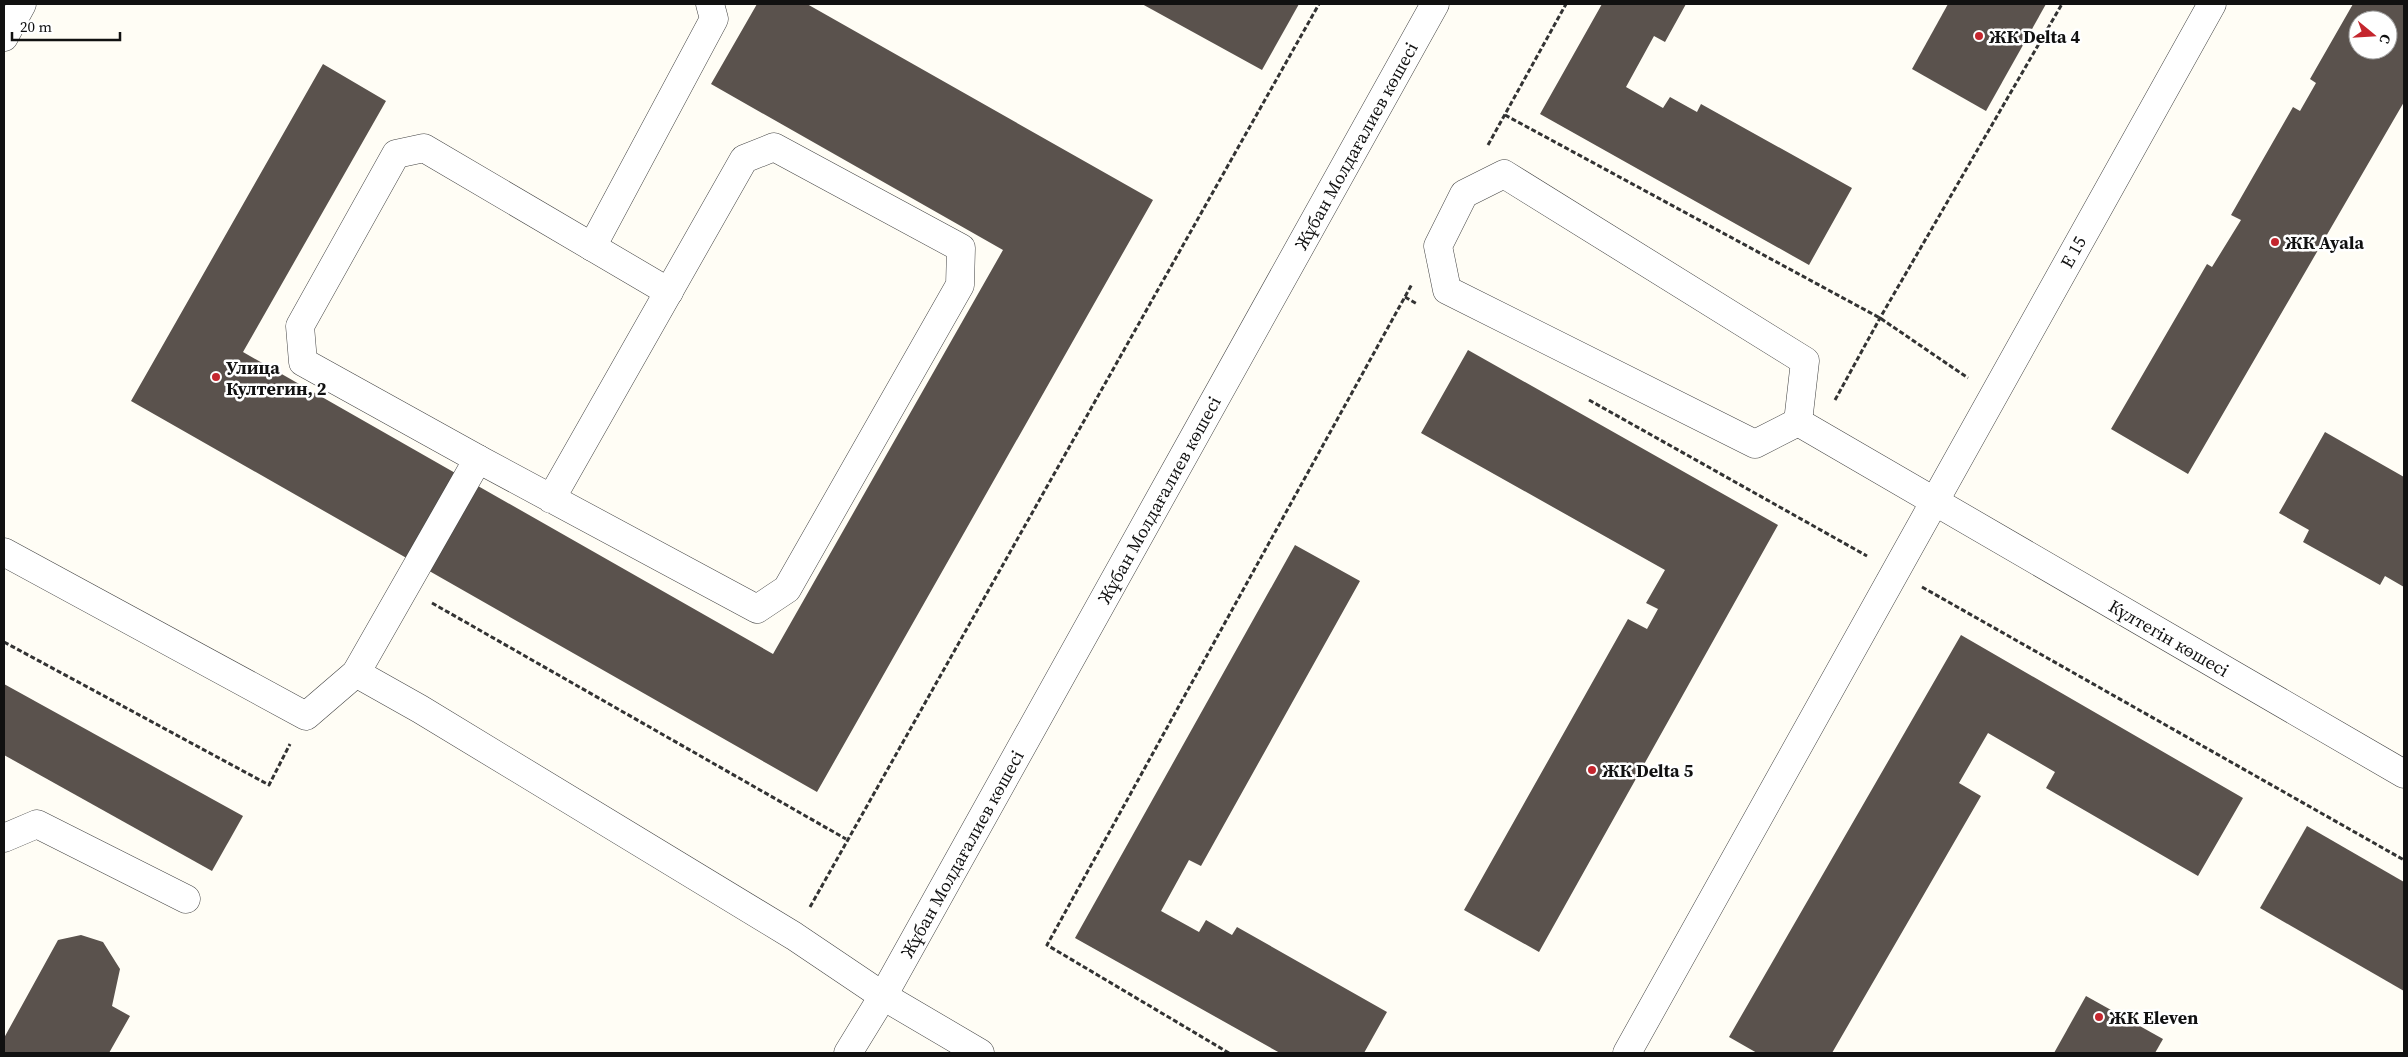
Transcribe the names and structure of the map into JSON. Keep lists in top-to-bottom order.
{
  "streets": {
    "street": ["Жұбан Молдағалиев көшесі", "E 15", "Күлтегін көшесі"]
  },
  "crossings": [
    ["E 15", "Күлтегін көшесі"]
  ],
  "places": [
    "ЖК Delta 4",
    "ЖК Ayala",
    "Улица Култегин, 2",
    "ЖК Delta 5",
    "ЖК Eleven"
  ],
  "scale_bar": "20 m",
  "north": "right"
}
